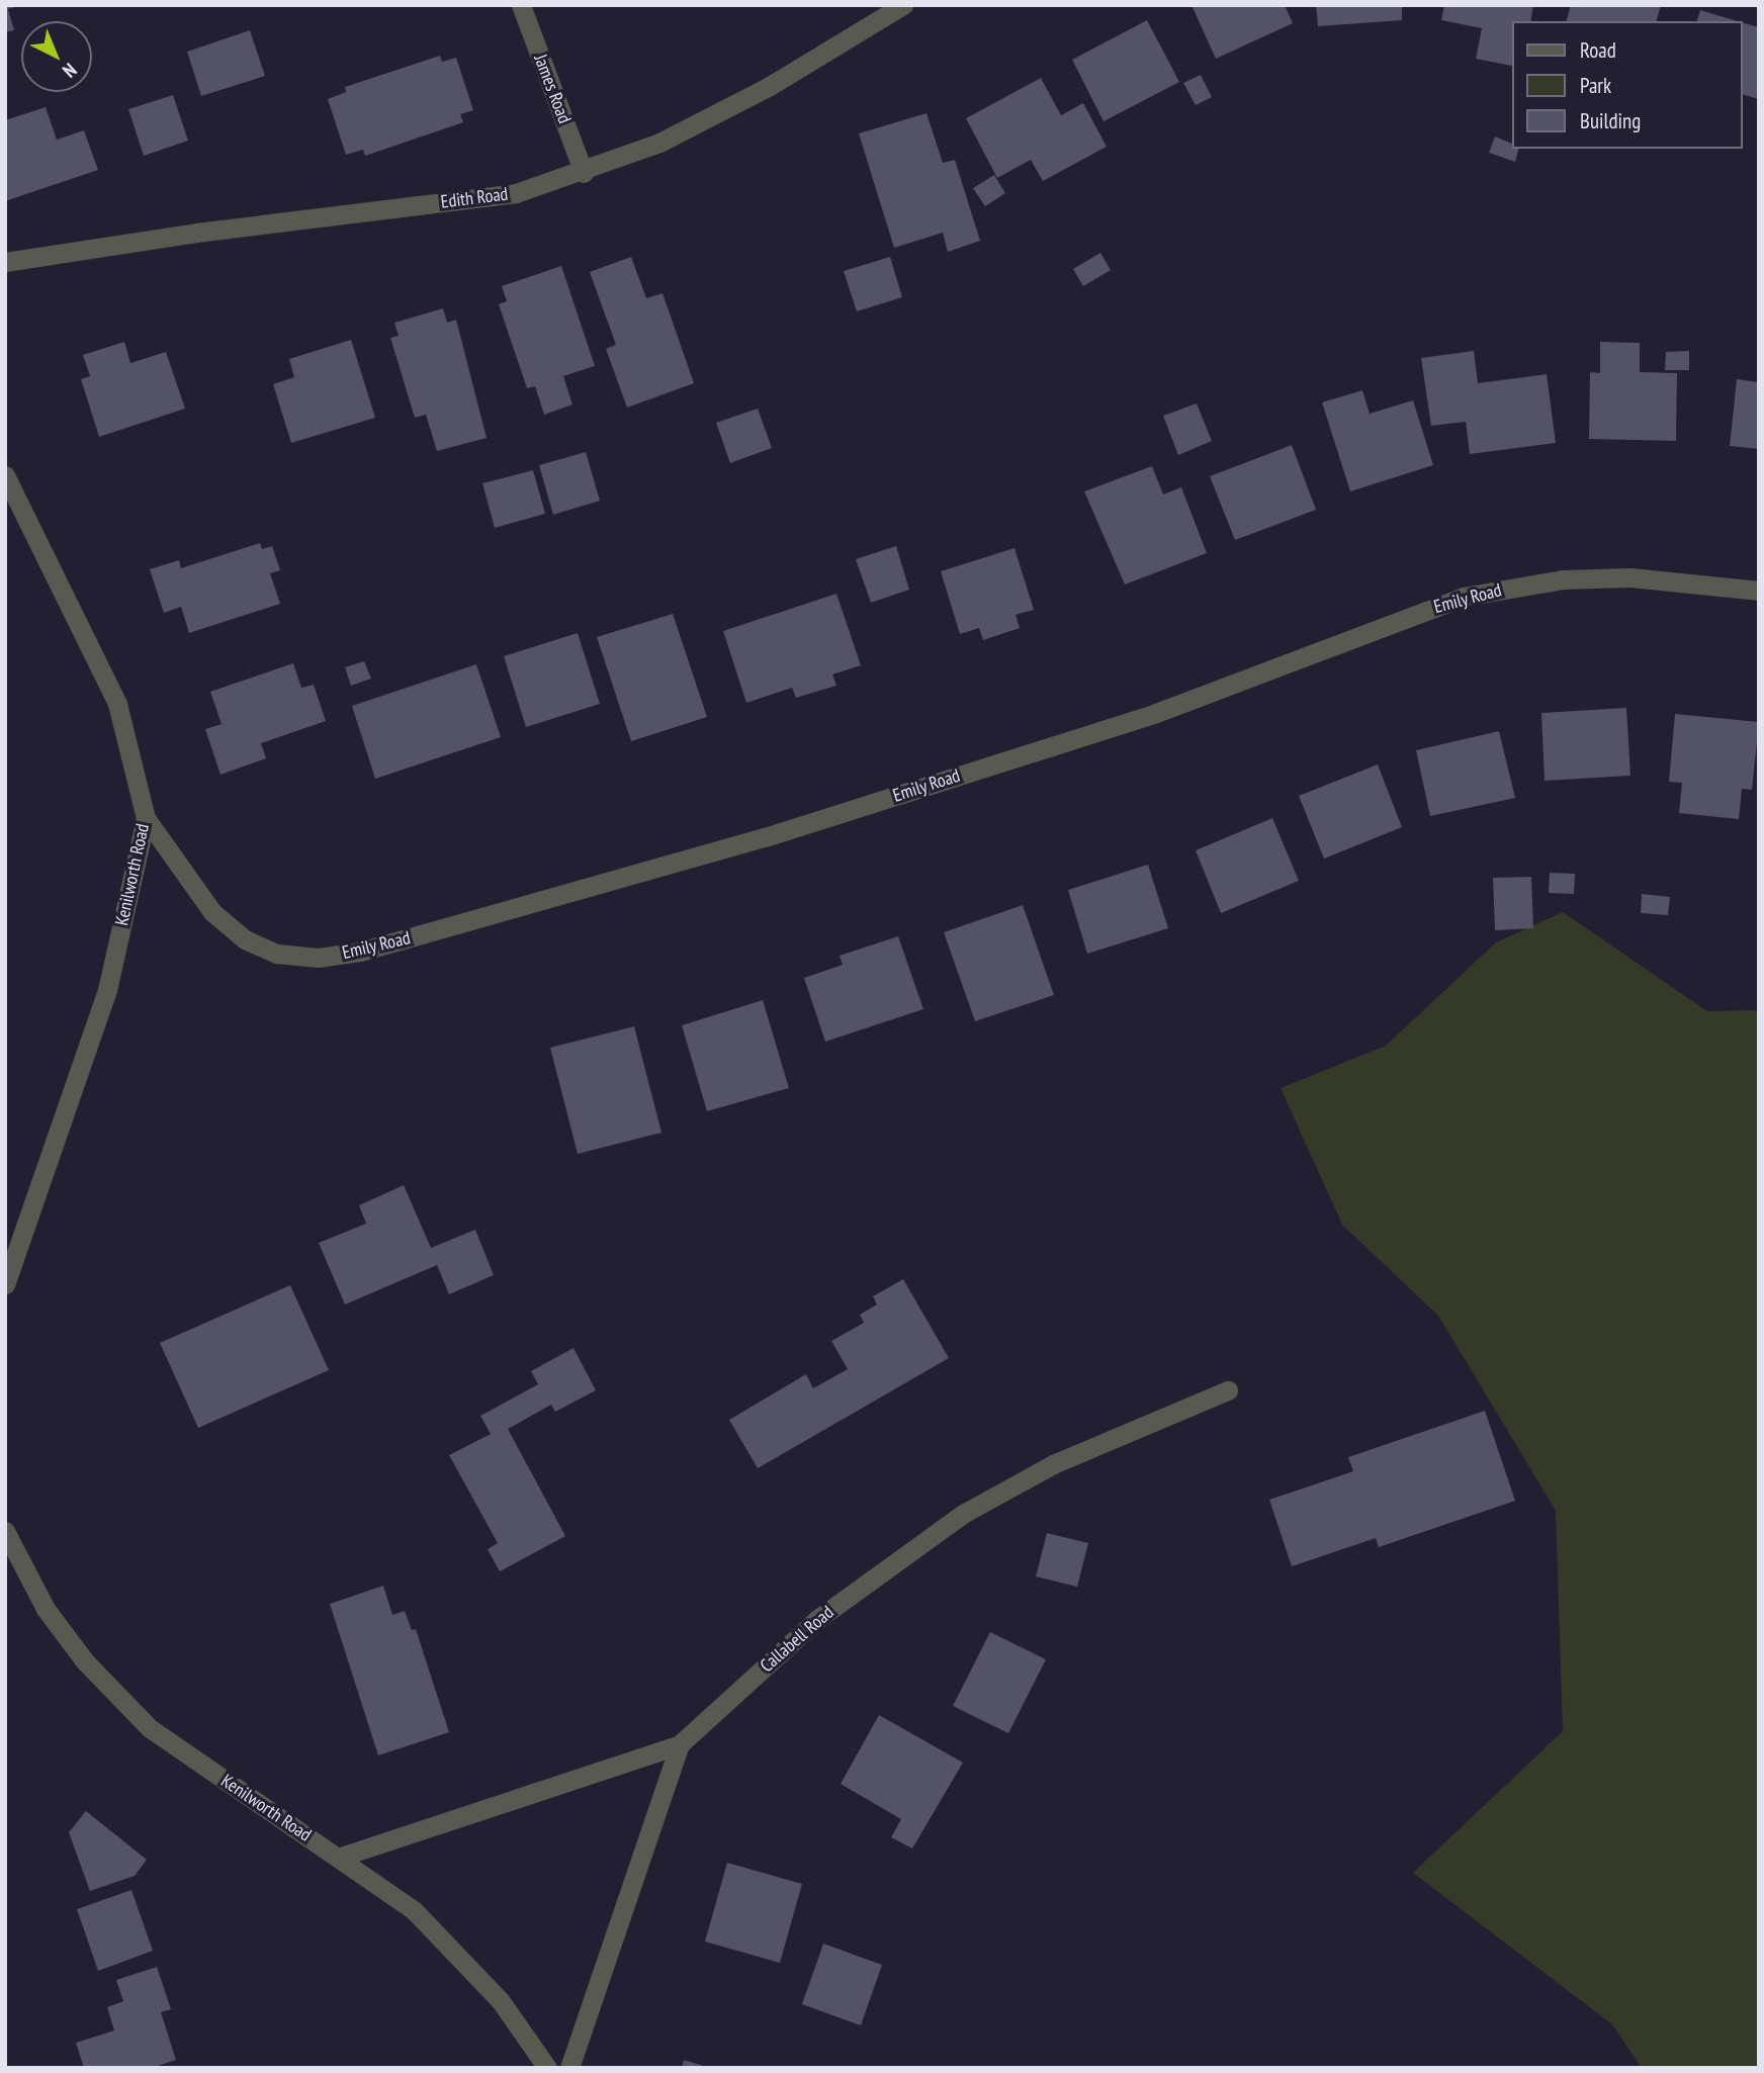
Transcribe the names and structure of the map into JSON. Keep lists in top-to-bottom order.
{
  "streets": {
    "street": [
      "James Road",
      "Edith Road",
      "Emily Road",
      "Kenilworth Road",
      "Callabell Road"
    ]
  },
  "crossings": [
    ["James Road", "Edith Road"],
    ["Emily Road", "Kenilworth Road"]
  ],
  "legend": ["Road", "Park", "Building"],
  "north": "bottom right"
}
